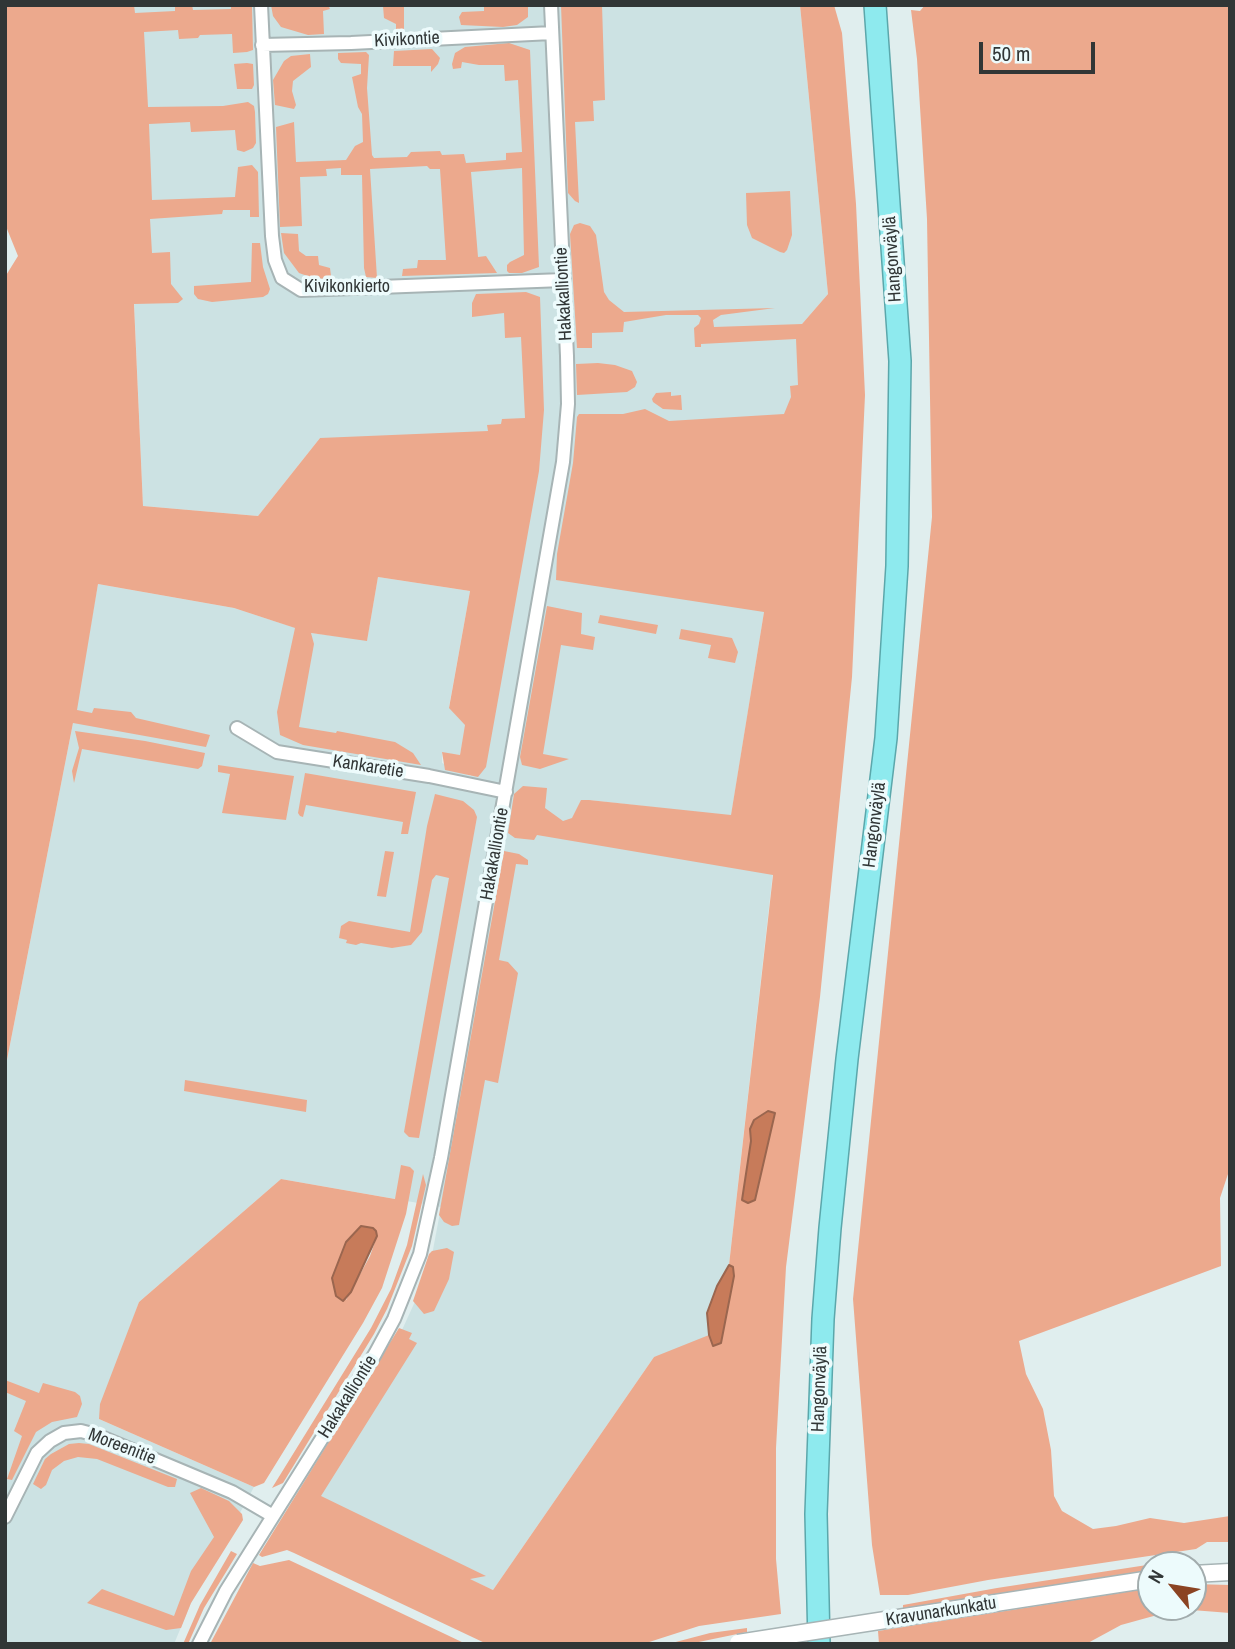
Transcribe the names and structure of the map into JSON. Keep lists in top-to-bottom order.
{
  "streets": {
    "highway": ["Hangonväylä"],
    "street": [
      "Kivikontie",
      "Kivikonkierto",
      "Hakakalliontie",
      "Kankaretie",
      "Moreenitie",
      "Kravunarkunkatu"
    ]
  },
  "crossings": [
    ["Kivikontie", "Kivikonkierto"],
    ["Kivikontie", "Hakakalliontie"],
    ["Kivikonkierto", "Hakakalliontie"],
    ["Hakakalliontie", "Kankaretie"],
    ["Hakakalliontie", "Moreenitie"]
  ],
  "scale_bar": "50 m",
  "north": "top left"
}
